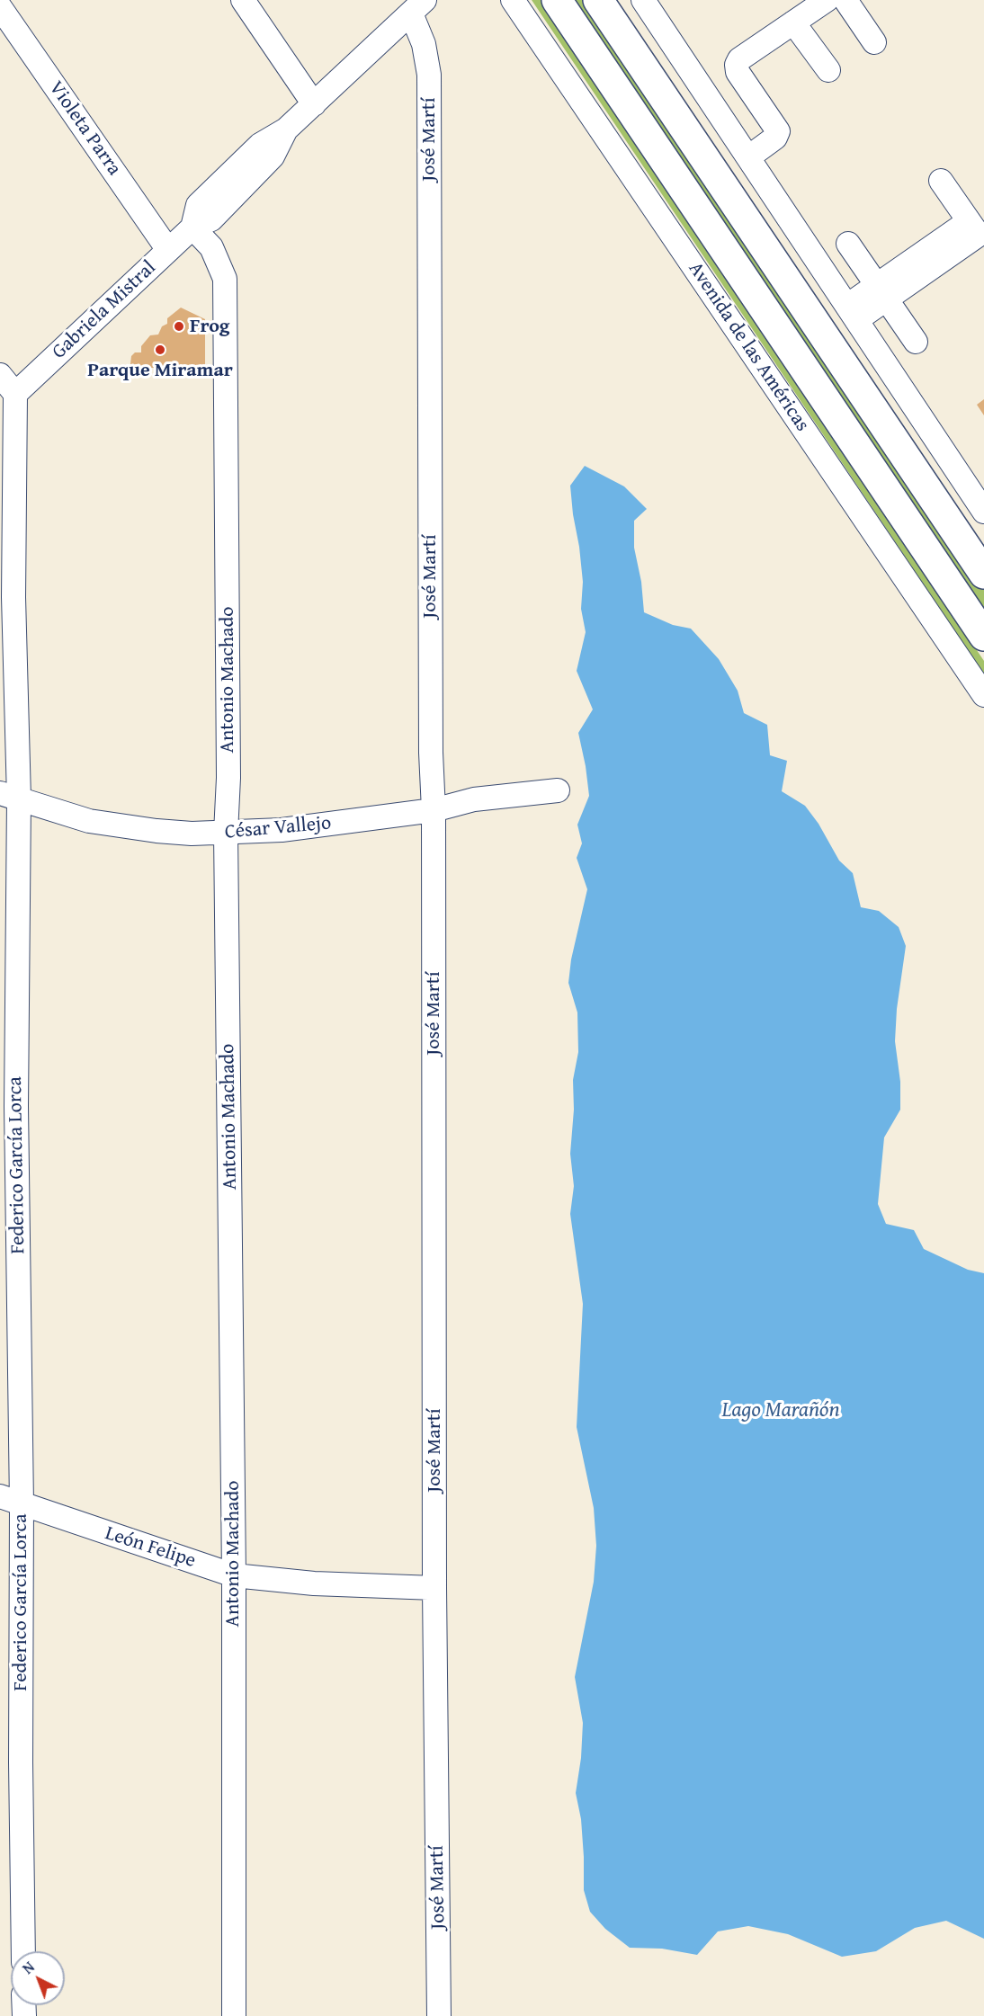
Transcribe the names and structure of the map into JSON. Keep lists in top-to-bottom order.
{
  "streets": {
    "highway": ["Avenida de las Américas"],
    "street": [
      "Violeta Parra",
      "José Martí",
      "Gabriela Mistral",
      "Antonio Machado",
      "César Vallejo",
      "Federico García Lorca",
      "León Felipe"
    ]
  },
  "crossings": [
    ["Violeta Parra", "Gabriela Mistral"],
    ["José Martí", "Gabriela Mistral"],
    ["José Martí", "César Vallejo"],
    ["José Martí", "León Felipe"],
    ["Gabriela Mistral", "Antonio Machado"],
    ["Gabriela Mistral", "Federico García Lorca"],
    ["Antonio Machado", "César Vallejo"],
    ["Antonio Machado", "León Felipe"],
    ["César Vallejo", "Federico García Lorca"],
    ["Federico García Lorca", "León Felipe"]
  ],
  "water": ["Lago Marañón"],
  "places": ["Frog", "Parque Miramar"],
  "north": "top left"
}
